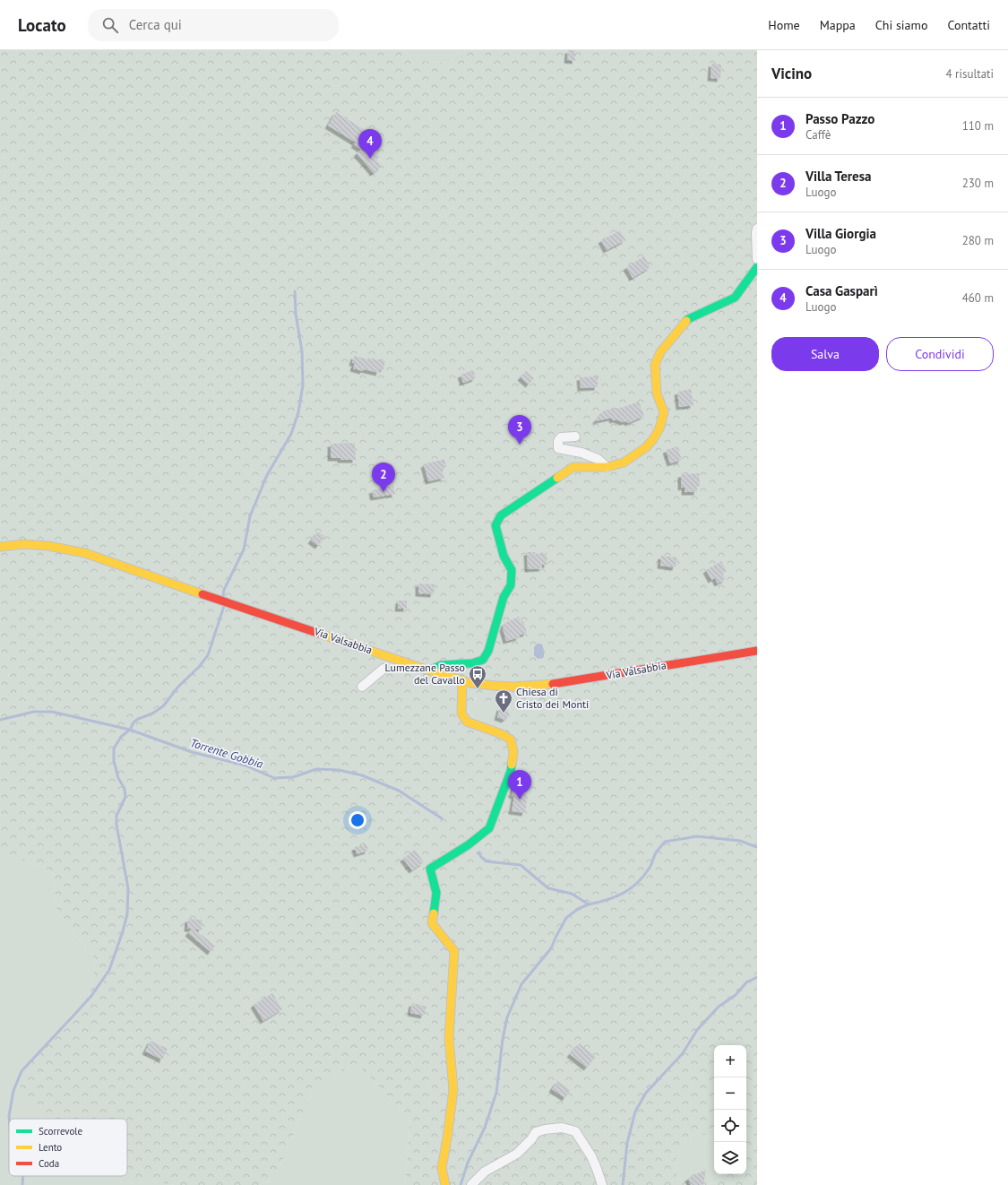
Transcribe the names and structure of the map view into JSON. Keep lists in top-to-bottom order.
{
  "streets": {
    "street": ["Via Valsabbia"]
  },
  "water": ["Torrente Gobbia"],
  "places": {
    "bus stop": ["Lumezzane Passo del Cavallo"],
    "church": ["Chiesa di Cristo dei Monti"]
  },
  "legend": ["Scorrevole", "Lento", "Coda"],
  "page": {
    "header": "Locato",
    "search": "Cerca qui",
    "nav": [
      "Home",
      "Mappa",
      "Chi siamo",
      "Contatti"
    ],
    "heading": ["Vicino", "4 risultati"],
    "list": [
      {
        "mark": "1",
        "name": "Passo Pazzo",
        "note": "Caffè",
        "value": "110 m"
      },
      {
        "mark": "2",
        "name": "Villa Teresa",
        "note": "Luogo",
        "value": "230 m"
      },
      {
        "mark": "3",
        "name": "Villa Giorgia",
        "note": "Luogo",
        "value": "280 m"
      },
      {
        "mark": "4",
        "name": "Casa Gasparì",
        "note": "Luogo",
        "value": "460 m"
      }
    ],
    "pins": [
      "4",
      "3",
      "2",
      "1"
    ],
    "buttons": ["Salva", "Condividi"],
    "map_buttons": ["+", "−"]
  }
}
